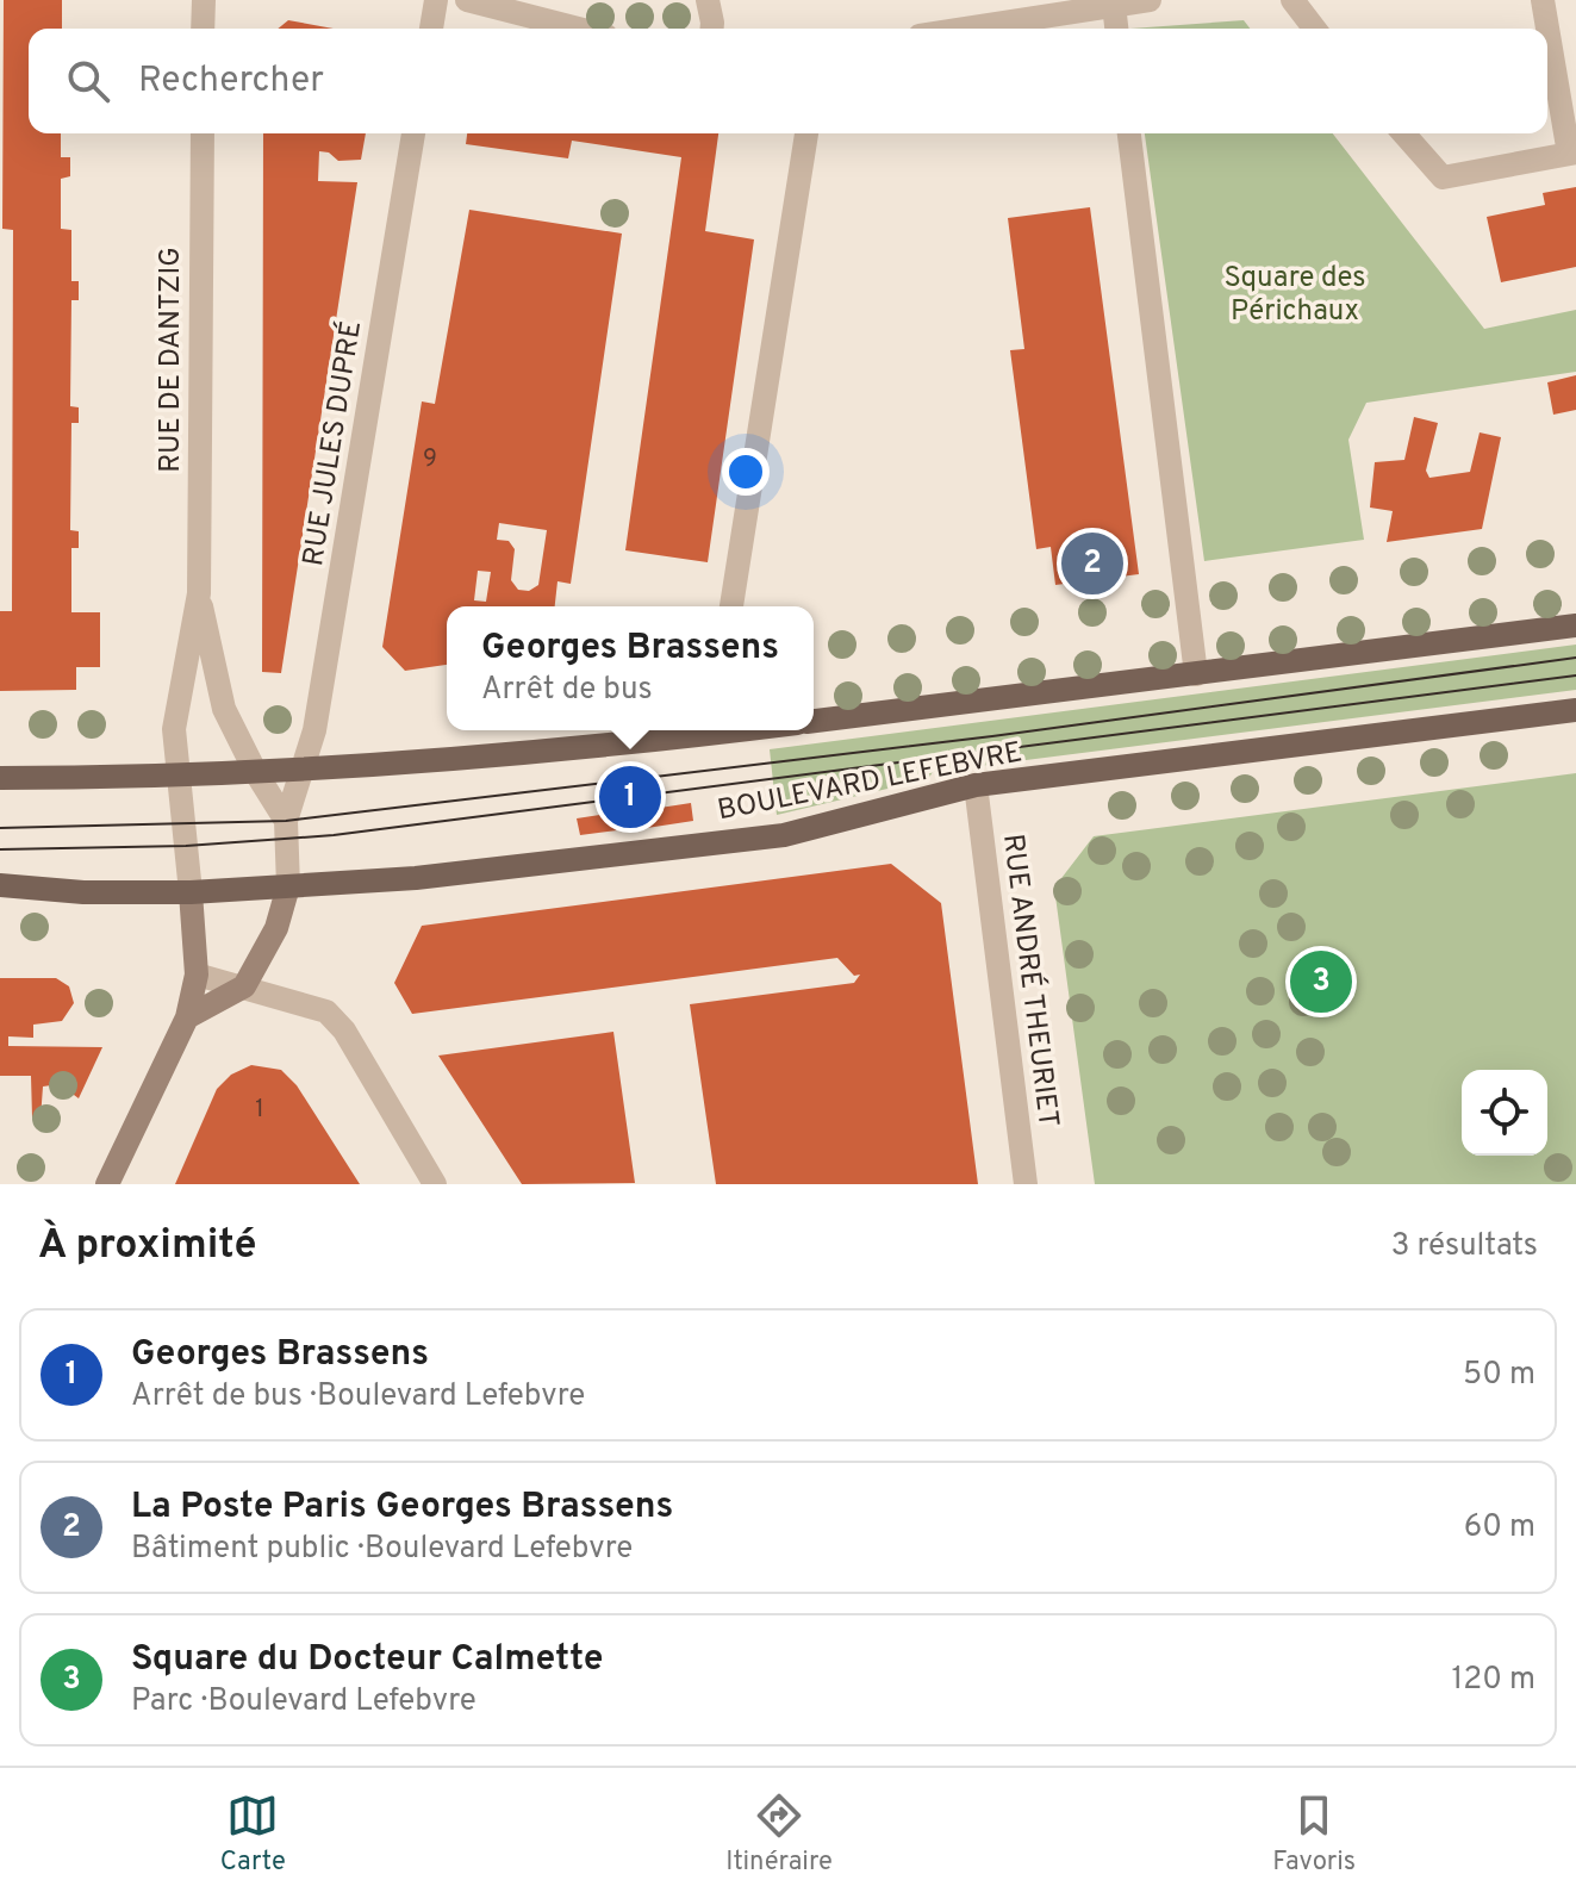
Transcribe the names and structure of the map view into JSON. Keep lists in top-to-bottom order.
{
  "streets": {
    "main road": ["BOULEVARD LEFEBVRE"],
    "street": ["RUE DE DANTZIG", "RUE JULES DUPRÉ", "RUE ANDRÉ THEURIET"]
  },
  "crossings": [
    ["BOULEVARD LEFEBVRE", "RUE ANDRÉ THEURIET"]
  ],
  "parks": ["Square des Périchaux"],
  "house_numbers": ["9", "1"],
  "page": {
    "search": "Rechercher",
    "pins": ["2", "1", "3"],
    "popup": ["Georges Brassens", "Arrêt de bus"],
    "heading": ["À proximité", "3 résultats"],
    "list": [
      {
        "mark": "1",
        "name": "Georges Brassens",
        "note": "Arrêt de bus · Boulevard Lefebvre",
        "value": "50 m"
      },
      {
        "mark": "2",
        "name": "La Poste Paris Georges Brassens",
        "note": "Bâtiment public · Boulevard Lefebvre",
        "value": "60 m"
      },
      {
        "mark": "3",
        "name": "Square du Docteur Calmette",
        "note": "Parc · Boulevard Lefebvre",
        "value": "120 m"
      }
    ],
    "nav": ["Carte", "Itinéraire", "Favoris"]
  }
}
